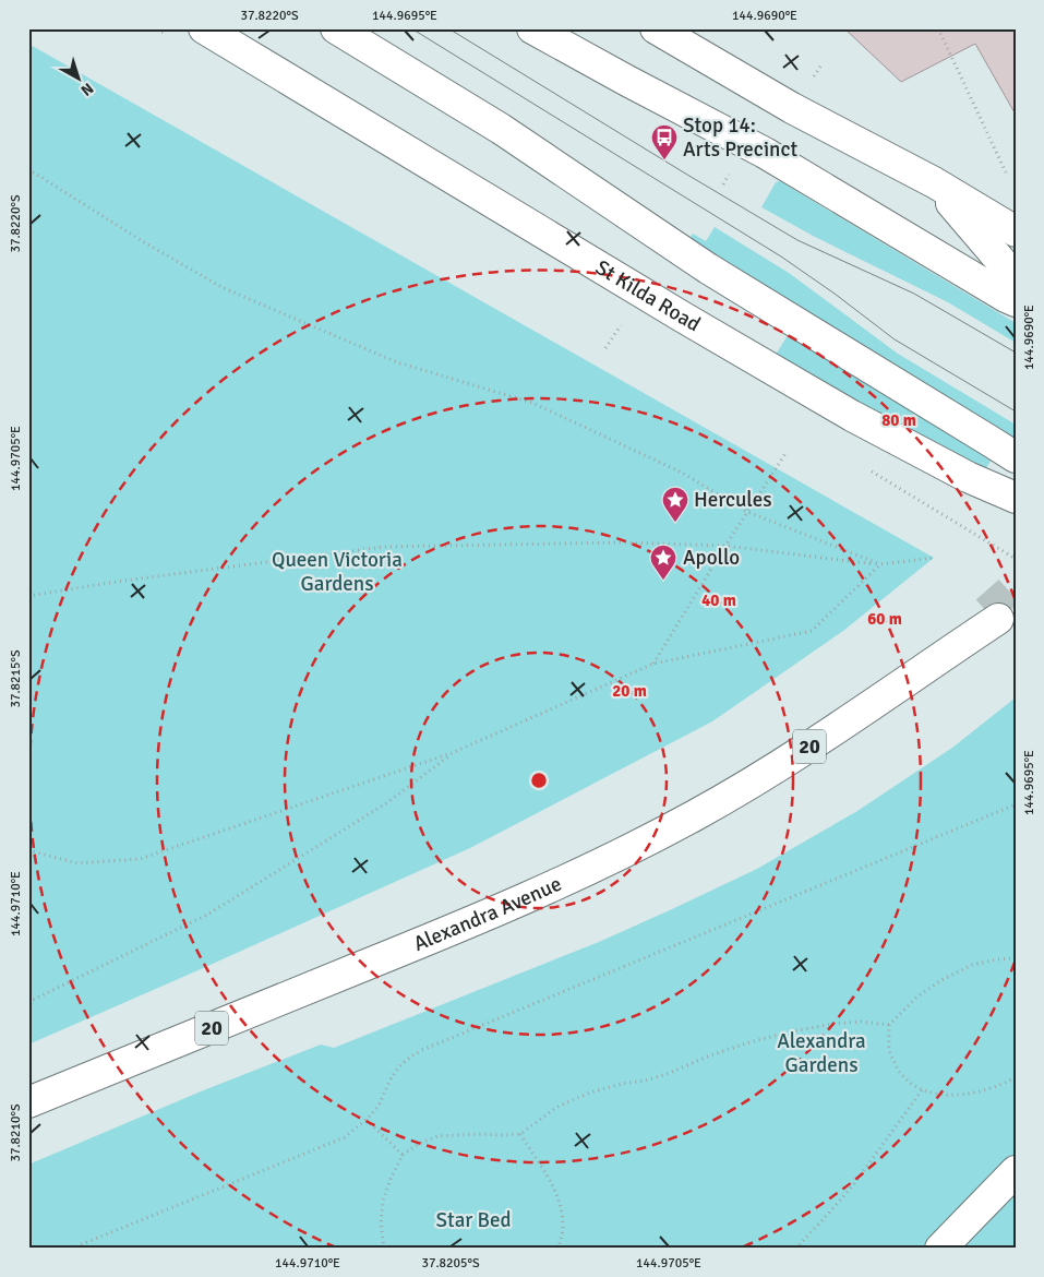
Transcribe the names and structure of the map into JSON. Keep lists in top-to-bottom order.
{
  "streets": {
    "main road": ["St Kilda Road", "20", "Alexandra Avenue"]
  },
  "parks": ["Queen Victoria Gardens", "Alexandra Gardens", "Star Bed"],
  "places": {
    "bus stop": ["Stop 14: Arts Precinct"],
    "place": ["Hercules", "Apollo"]
  },
  "north": "bottom right",
  "coordinates": [
    "37.8220°S",
    "144.9695°E",
    "144.9690°E",
    "144.9705°E",
    "37.8215°S",
    "144.9710°E",
    "37.8210°S",
    "37.8205°S"
  ],
  "rings": [
    "80 m",
    "40 m",
    "60 m",
    "20 m"
  ]
}
